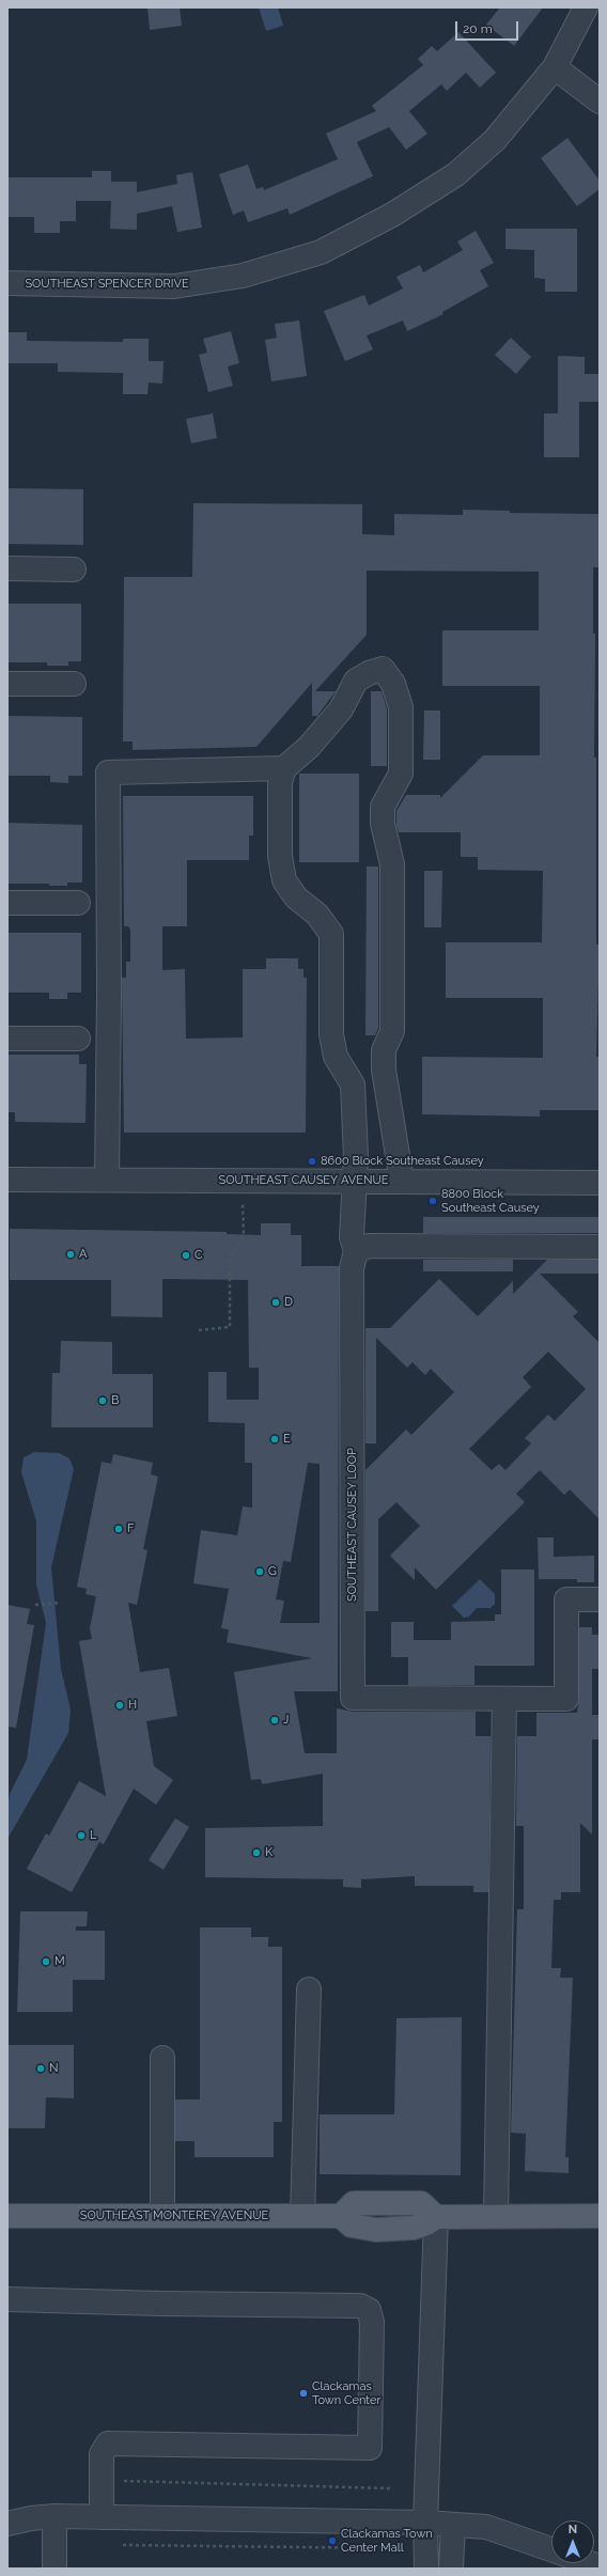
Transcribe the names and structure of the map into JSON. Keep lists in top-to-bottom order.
{
  "streets": {
    "main road": ["SOUTHEAST MONTEREY AVENUE"],
    "street": ["SOUTHEAST SPENCER DRIVE", "SOUTHEAST CAUSEY AVENUE", "SOUTHEAST CAUSEY LOOP"]
  },
  "places": [
    "8600 Block Southeast Causey",
    "8800 Block Southeast Causey",
    "A",
    "C",
    "D",
    "B",
    "E",
    "F",
    "G",
    "H",
    "J",
    "L",
    "K",
    "M",
    "N",
    "Clackamas Town Center",
    "Clackamas Town Center Mall"
  ],
  "scale_bar": "20 m",
  "north": "top"
}
